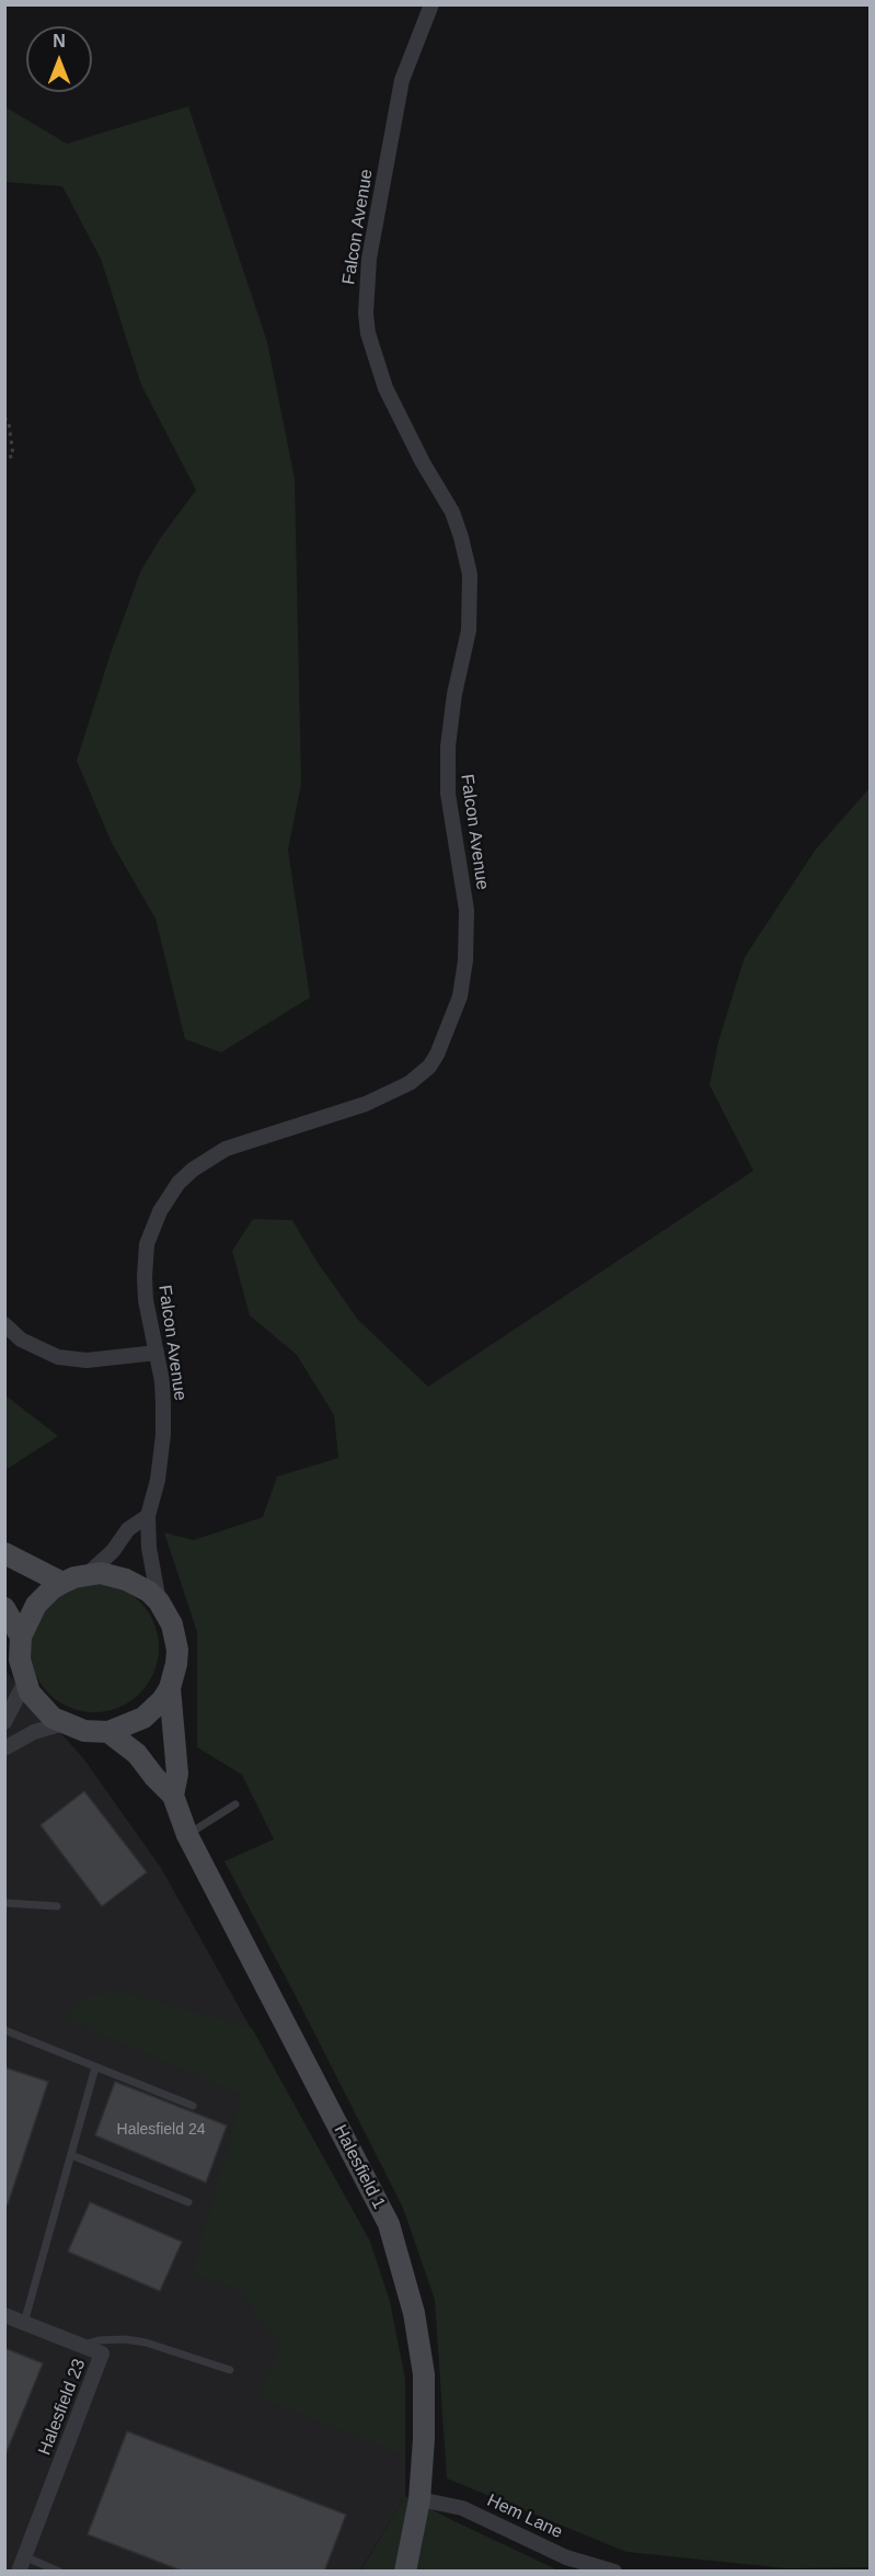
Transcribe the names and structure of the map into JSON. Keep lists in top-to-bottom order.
{
  "streets": {
    "street": [
      "Falcon Avenue",
      "Halesfield 1",
      "Halesfield 23",
      "Hem Lane"
    ]
  },
  "crossings": [
    ["Falcon Avenue", "Halesfield 1"],
    ["Halesfield 1", "Hem Lane"]
  ],
  "house_numbers": ["Halesfield 24"],
  "north": "top"
}
